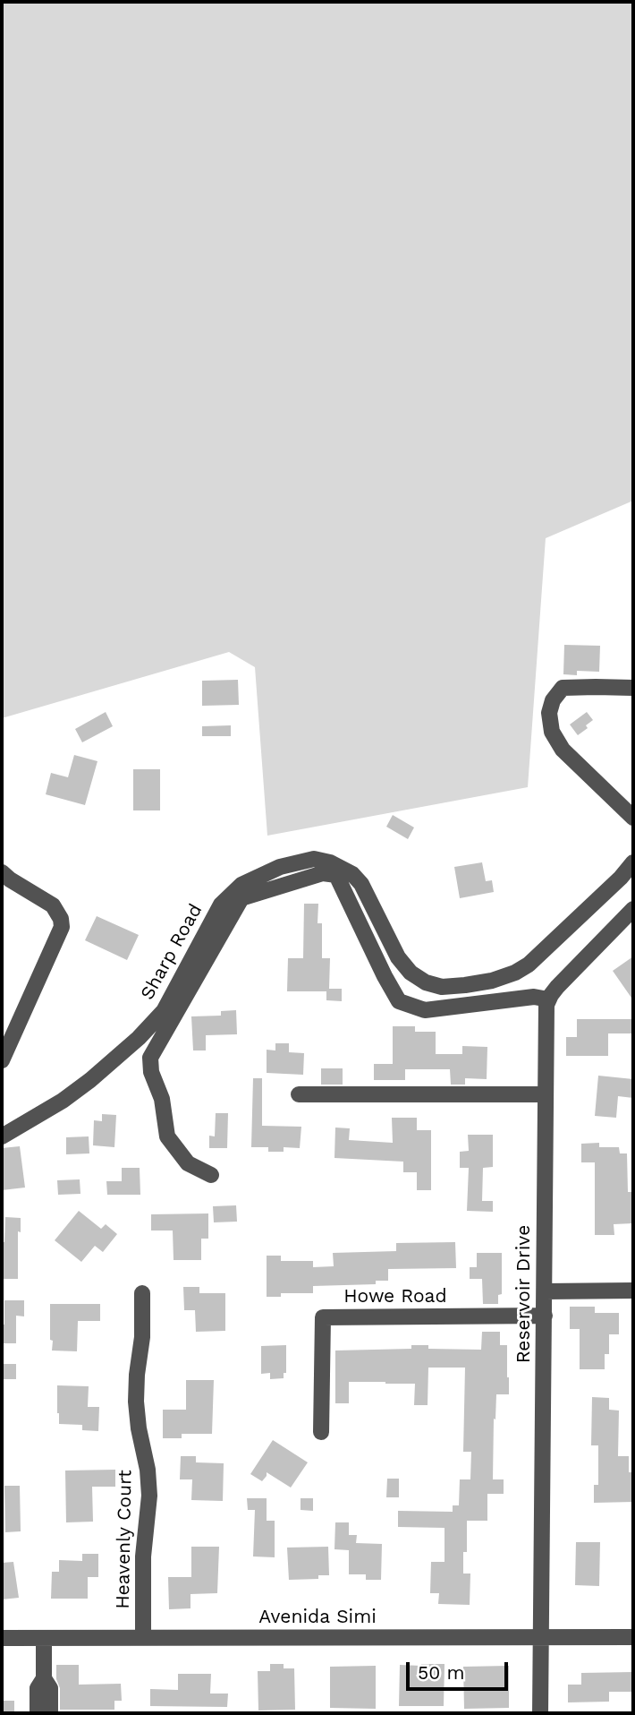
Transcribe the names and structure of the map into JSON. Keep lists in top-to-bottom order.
{
  "streets": {
    "street": [
      "Sharp Road",
      "Reservoir Drive",
      "Howe Road",
      "Heavenly Court",
      "Avenida Simi"
    ]
  },
  "crossings": [
    ["Reservoir Drive", "Howe Road"],
    ["Reservoir Drive", "Avenida Simi"],
    ["Heavenly Court", "Avenida Simi"]
  ],
  "scale_bar": "50 m"
}
